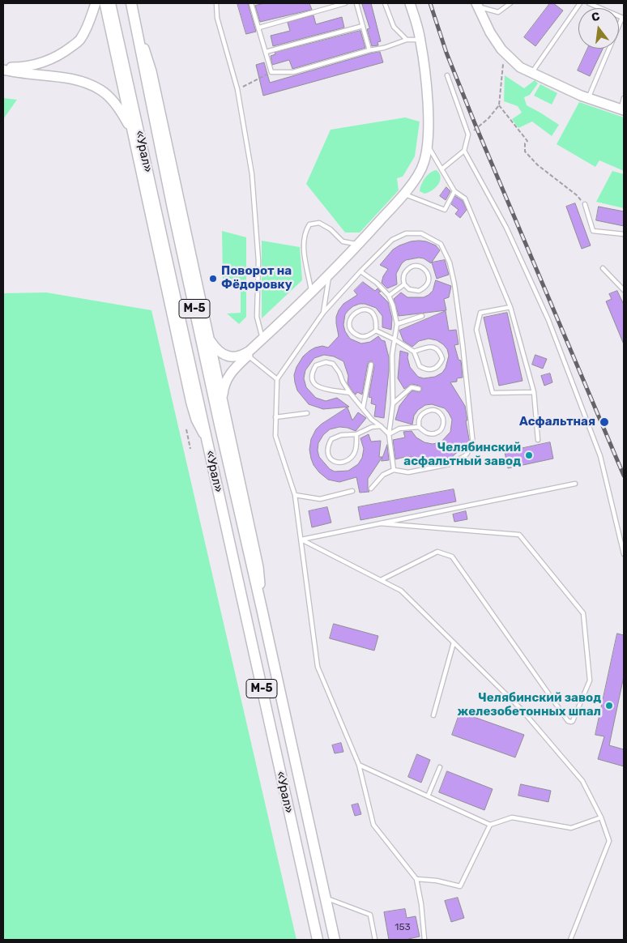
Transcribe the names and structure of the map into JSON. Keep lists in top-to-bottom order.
{
  "streets": {
    "main road": ["«Урал»", "М-5"]
  },
  "places": [
    "Поворот на Фёдоровку",
    "Асфальтная",
    "Челябинский асфальтный завод",
    "Челябинский завод железобетонных шпал"
  ],
  "house_numbers": ["153"],
  "north": "top"
}
